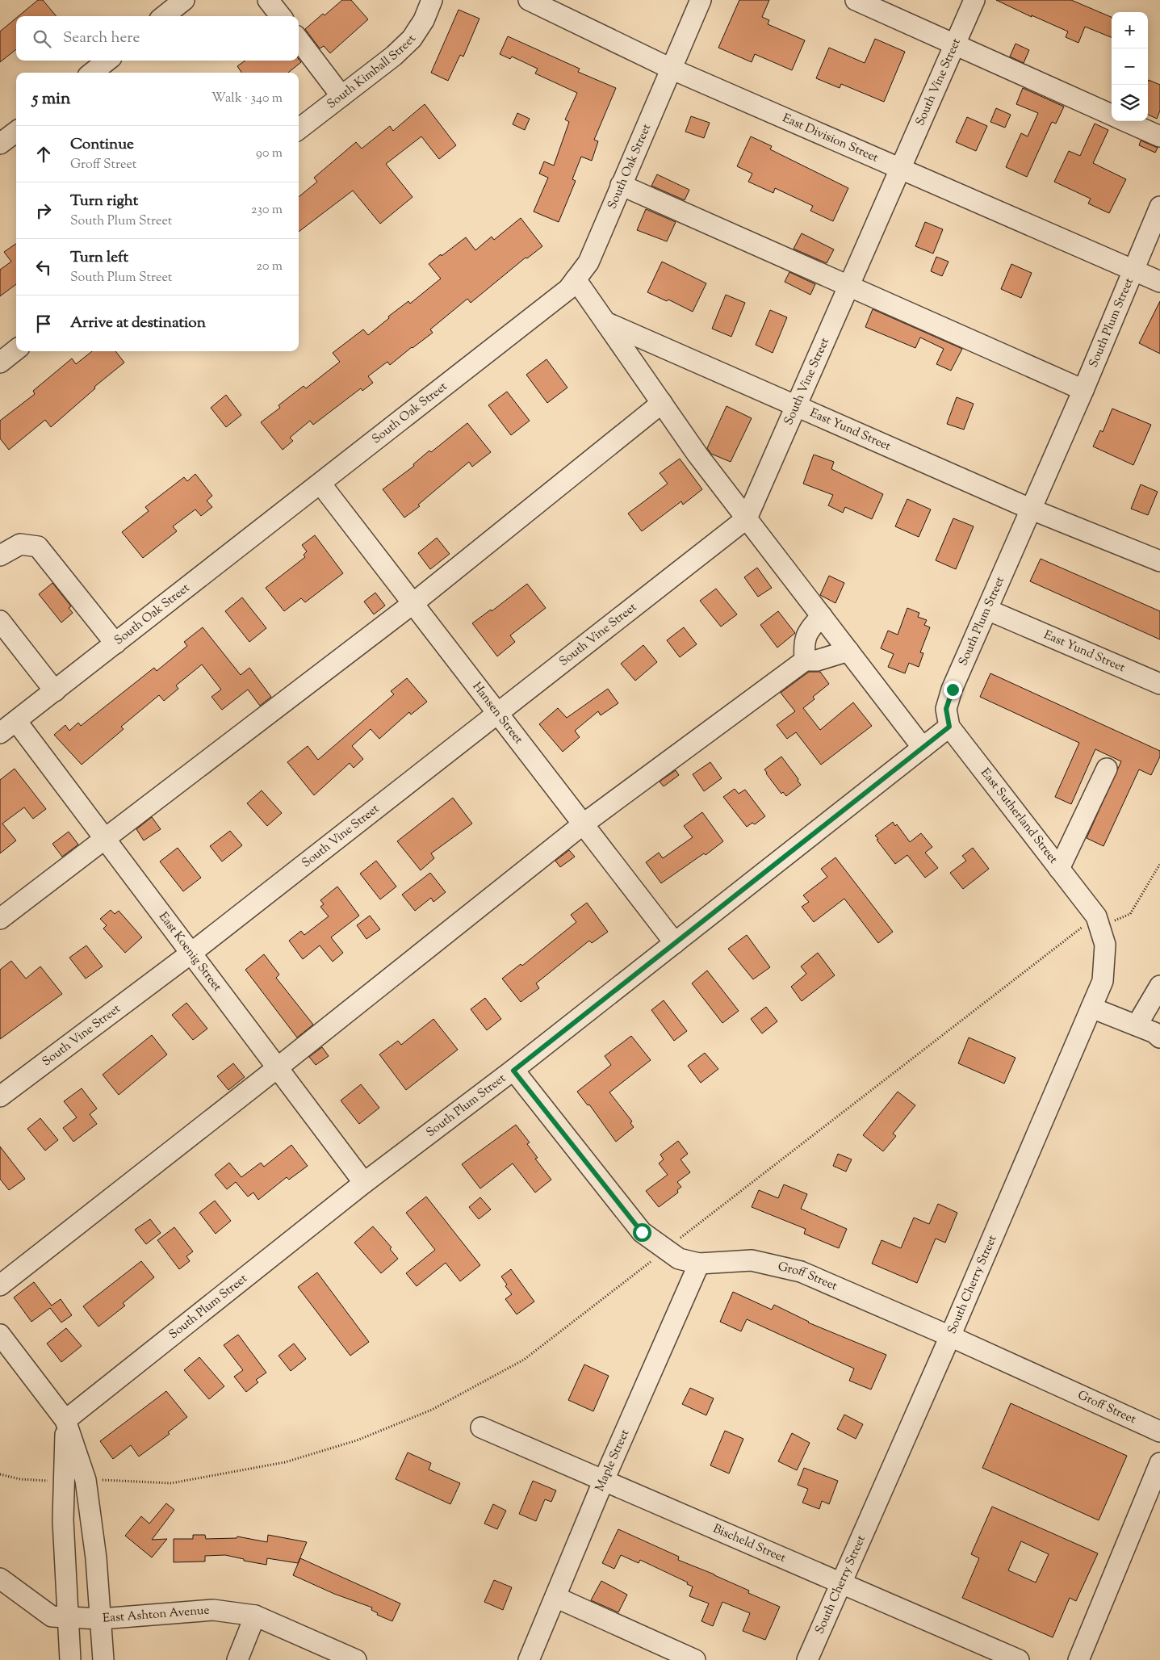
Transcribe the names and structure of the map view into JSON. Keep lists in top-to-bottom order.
{
  "streets": {
    "street": [
      "South Kimball Street",
      "South Vine Street",
      "East Division Street",
      "South Oak Street",
      "South Plum Street",
      "East Yund Street",
      "Hansen Street",
      "East Sutherland Street",
      "East Koenig Street",
      "Groff Street",
      "South Cherry Street",
      "Maple Street",
      "Bischeld Street",
      "East Ashton Avenue"
    ]
  },
  "crossings": [
    ["South Vine Street", "East Division Street"],
    ["South Vine Street", "East Yund Street"],
    ["South Vine Street", "Hansen Street"],
    ["South Vine Street", "East Koenig Street"],
    ["East Division Street", "South Oak Street"],
    ["East Division Street", "South Plum Street"],
    ["South Oak Street", "Hansen Street"],
    ["South Oak Street", "East Koenig Street"],
    ["South Plum Street", "East Yund Street"],
    ["South Plum Street", "Hansen Street"],
    ["South Plum Street", "East Sutherland Street"],
    ["South Plum Street", "East Koenig Street"],
    ["South Plum Street", "Groff Street"],
    ["South Plum Street", "East Ashton Avenue"],
    ["East Sutherland Street", "South Cherry Street"],
    ["Groff Street", "South Cherry Street"],
    ["Groff Street", "Maple Street"],
    ["South Cherry Street", "Bischeld Street"],
    ["Maple Street", "Bischeld Street"]
  ],
  "page": {
    "map_buttons": ["+", "−"],
    "search": "Search here",
    "heading": ["5 min", "Walk · 340 m"],
    "list": [
      ["Continue", "Groff Street", "90 m"],
      ["Turn right", "South Plum Street", "230 m"],
      ["Turn left", "South Plum Street", "20 m"],
      "Arrive at destination"
    ]
  }
}
